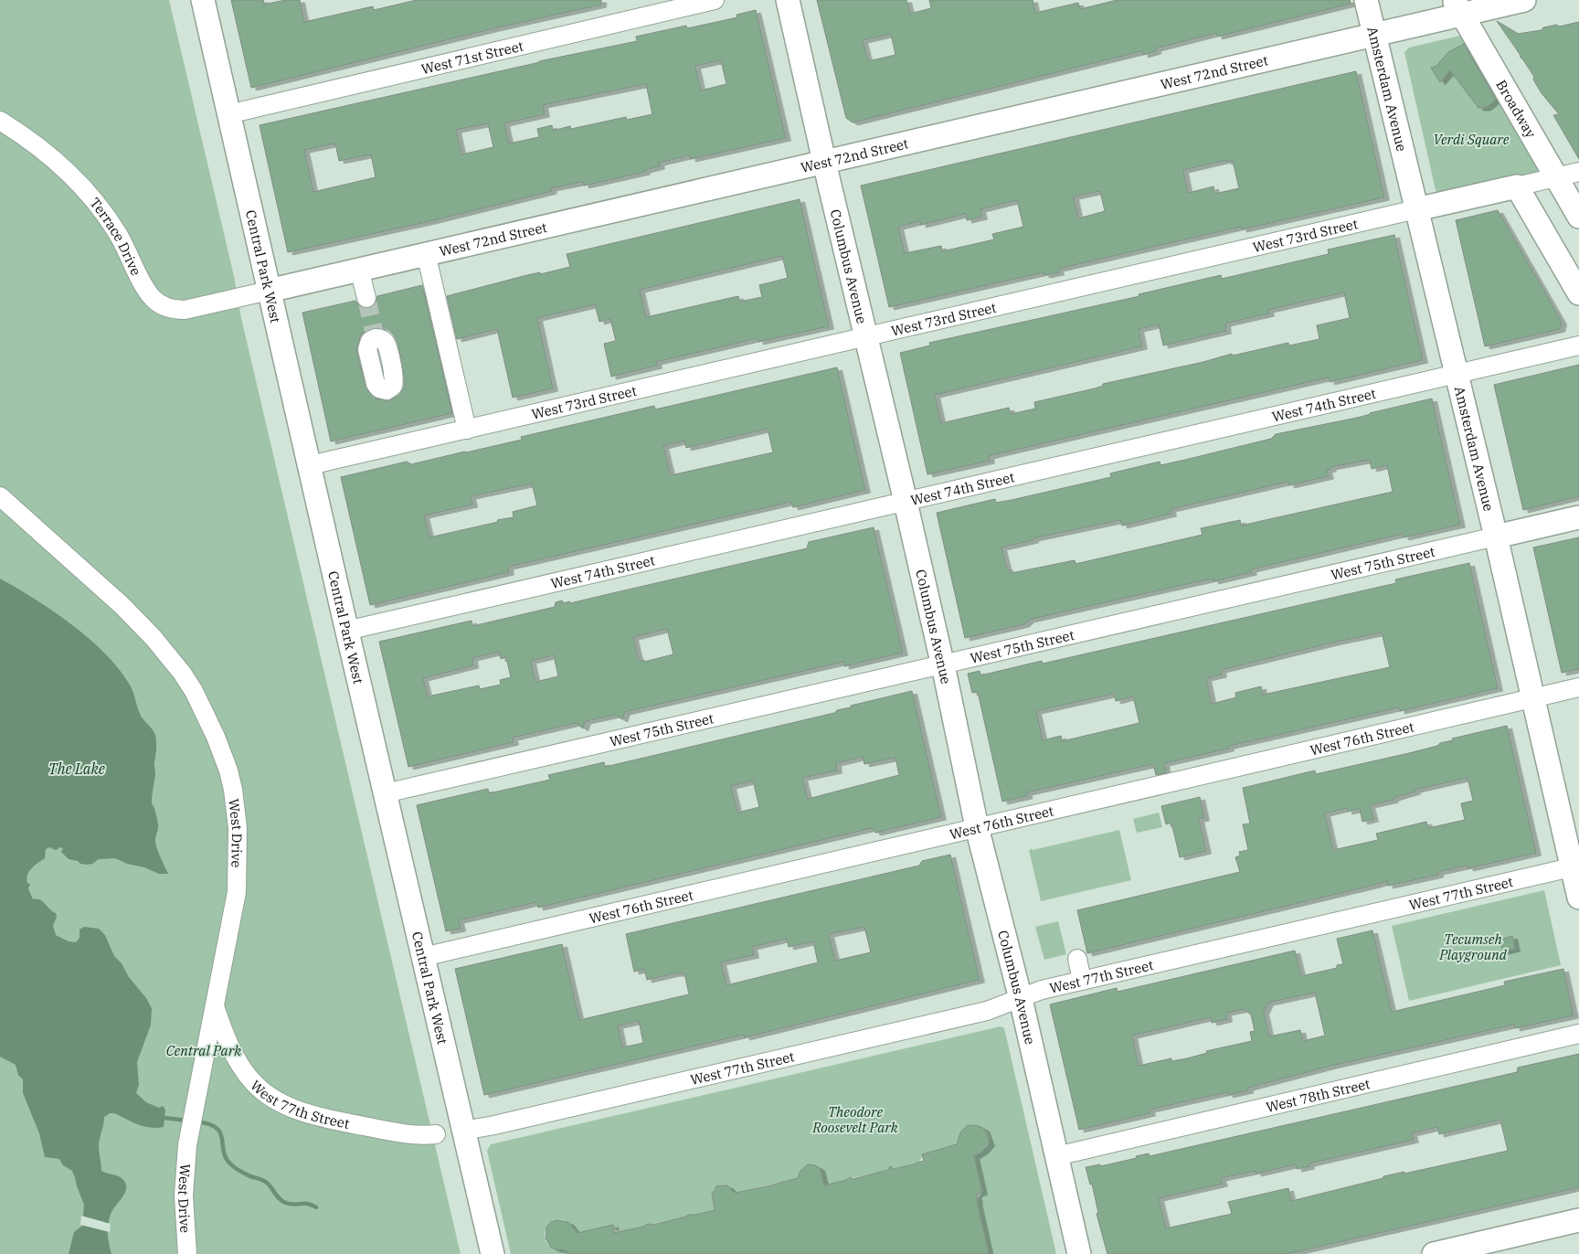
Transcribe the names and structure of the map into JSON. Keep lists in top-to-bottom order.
{
  "streets": {
    "main road": [
      "West 72nd Street",
      "Amsterdam Avenue",
      "Broadway",
      "West 73rd Street",
      "Central Park West",
      "Columbus Avenue",
      "West 75th Street"
    ],
    "street": [
      "West 71st Street",
      "Terrace Drive",
      "West 74th Street",
      "West 76th Street",
      "West Drive",
      "West 77th Street",
      "West 78th Street"
    ]
  },
  "crossings": [
    ["West 71st Street", "Central Park West"],
    ["West 72nd Street", "Amsterdam Avenue"],
    ["West 72nd Street", "Broadway"],
    ["West 72nd Street", "Terrace Drive"],
    ["West 72nd Street", "Central Park West"],
    ["West 72nd Street", "Columbus Avenue"],
    ["Amsterdam Avenue", "West 73rd Street"],
    ["Amsterdam Avenue", "West 74th Street"],
    ["Amsterdam Avenue", "West 75th Street"],
    ["Amsterdam Avenue", "West 76th Street"],
    ["Amsterdam Avenue", "West 77th Street"],
    ["Broadway", "West 73rd Street"],
    ["West 73rd Street", "Central Park West"],
    ["West 73rd Street", "Columbus Avenue"],
    ["Central Park West", "West 74th Street"],
    ["Central Park West", "West 75th Street"],
    ["Central Park West", "West 76th Street"],
    ["Central Park West", "West 77th Street"],
    ["Columbus Avenue", "West 74th Street"],
    ["Columbus Avenue", "West 75th Street"],
    ["Columbus Avenue", "West 76th Street"],
    ["Columbus Avenue", "West 77th Street"],
    ["Columbus Avenue", "West 78th Street"],
    ["West Drive", "West 77th Street"]
  ],
  "water": ["The Lake"],
  "parks": [
    "Verdi Square",
    "Tecumseh Playground",
    "Central Park",
    "Theodore Roosevelt Park"
  ]
}
